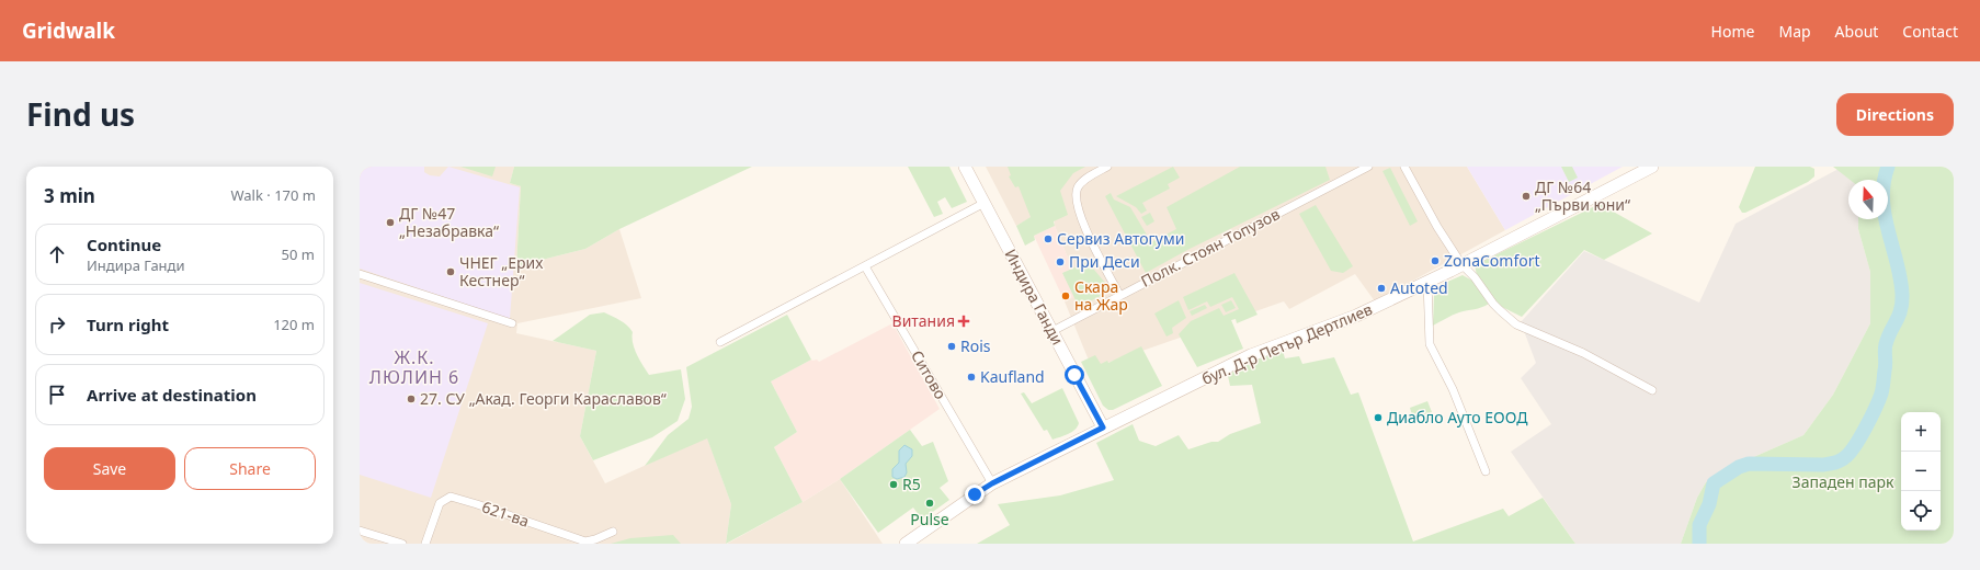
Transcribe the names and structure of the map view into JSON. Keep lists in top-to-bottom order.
{
  "streets": {
    "main road": ["Индира Ганди", "бул. Д-р Петър Дертлиев"],
    "street": ["Полк. Стоян Топузов", "Ситово", "621-ва"]
  },
  "crossings": [
    ["Полк. Стоян Топузов", "Индира Ганди"],
    ["Индира Ганди", "бул. Д-р Петър Дертлиев"],
    ["бул. Д-р Петър Дертлиев", "Ситово"]
  ],
  "districts": ["Ж.К. ЛЮЛИН 6"],
  "parks": ["Западен парк"],
  "places": {
    "other": [
      "ДГ №64 „Първи юни“",
      "ДГ №47 „Незабравка“",
      "Сервиз Автогуми",
      "ZonaComfort",
      "При Деси",
      "ЧНЕГ „Ерих Кестнер“",
      "Autoted",
      "Скара на Жар",
      "Rois",
      "Kaufland",
      "27. СУ „Акад. Георги Караславов“",
      "Диабло Ауто ЕООД",
      "R5",
      "Pulse"
    ],
    "health": ["Витания"]
  },
  "north": "top",
  "page": {
    "header": "Gridwalk",
    "nav": [
      "Home",
      "Map",
      "About",
      "Contact"
    ],
    "title": "Find us",
    "buttons": [
      "Directions",
      ["Save", "Share"]
    ],
    "heading": ["3 min", "Walk · 170 m"],
    "list": [
      ["Continue", "Индира Ганди", "50 m"],
      ["Turn right", "120 m"],
      "Arrive at destination"
    ],
    "map_buttons": ["+", "−"]
  }
}
